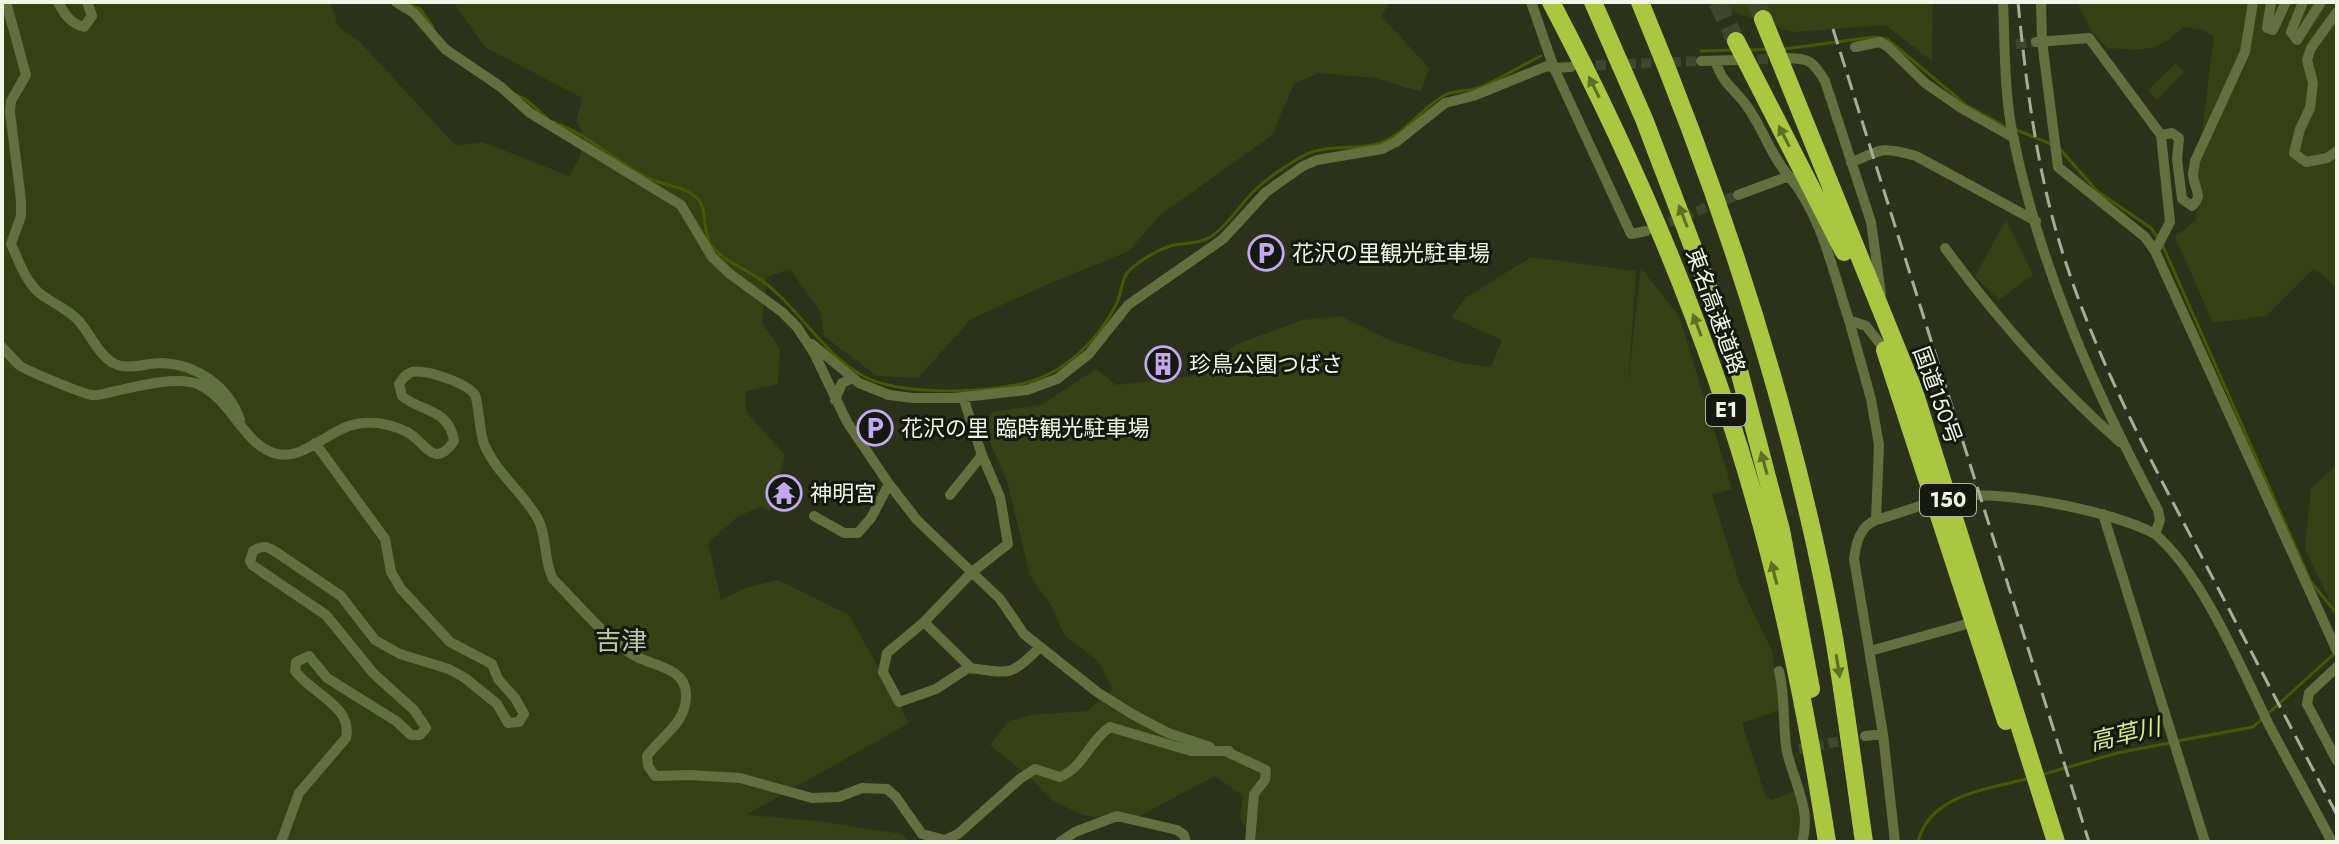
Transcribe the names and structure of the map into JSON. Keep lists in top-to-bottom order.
{
  "streets": {
    "highway": [
      "東名高速道路",
      "国道150号",
      "E1",
      "150"
    ]
  },
  "districts": ["吉津"],
  "water": ["高草川"],
  "places": {
    "parking": ["花沢の里観光駐車場", "花沢の里 臨時観光駐車場"],
    "building": ["珍鳥公園つばさ"],
    "temple": ["神明宮"]
  }
}
